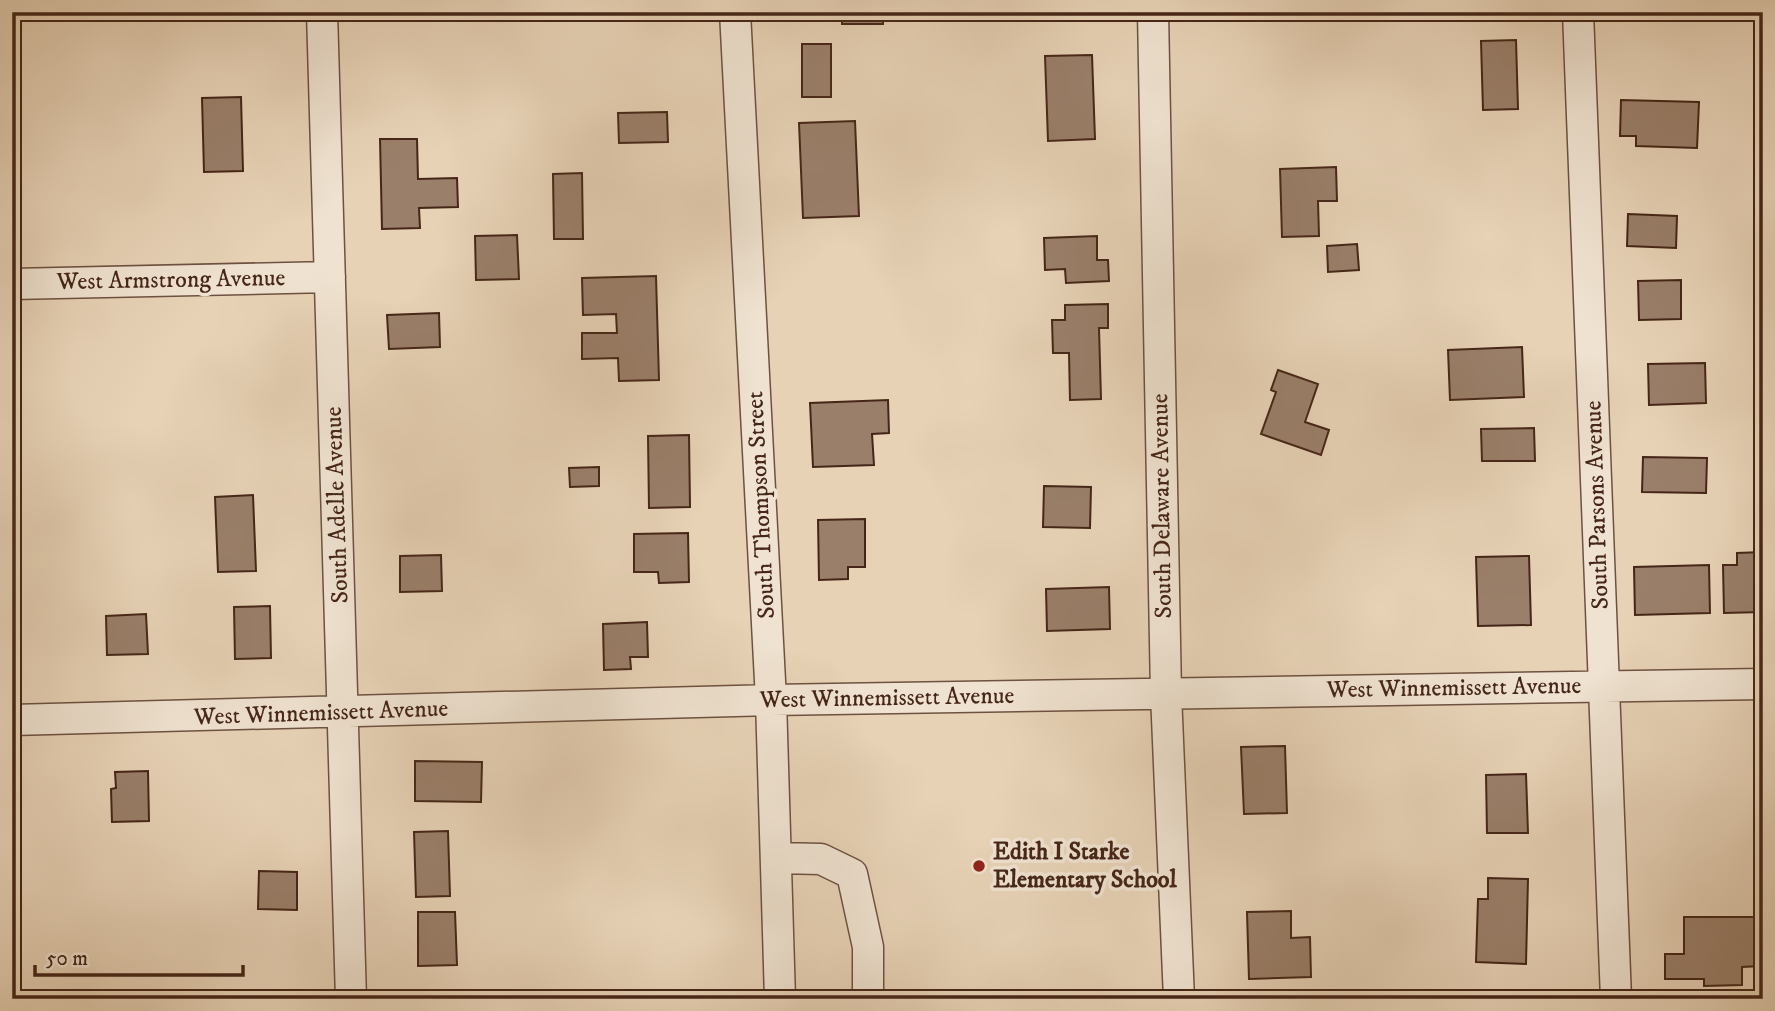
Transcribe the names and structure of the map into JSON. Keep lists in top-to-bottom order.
{
  "streets": {
    "street": [
      "West Armstrong Avenue",
      "South Adelle Avenue",
      "South Thompson Street",
      "South Parsons Avenue",
      "South Delaware Avenue",
      "West Winnemissett Avenue"
    ]
  },
  "crossings": [
    ["West Armstrong Avenue", "South Adelle Avenue"],
    ["South Adelle Avenue", "West Winnemissett Avenue"],
    ["South Thompson Street", "West Winnemissett Avenue"],
    ["South Parsons Avenue", "West Winnemissett Avenue"],
    ["South Delaware Avenue", "West Winnemissett Avenue"]
  ],
  "places": ["Edith I Starke Elementary School"],
  "scale_bar": "50 m"
}
